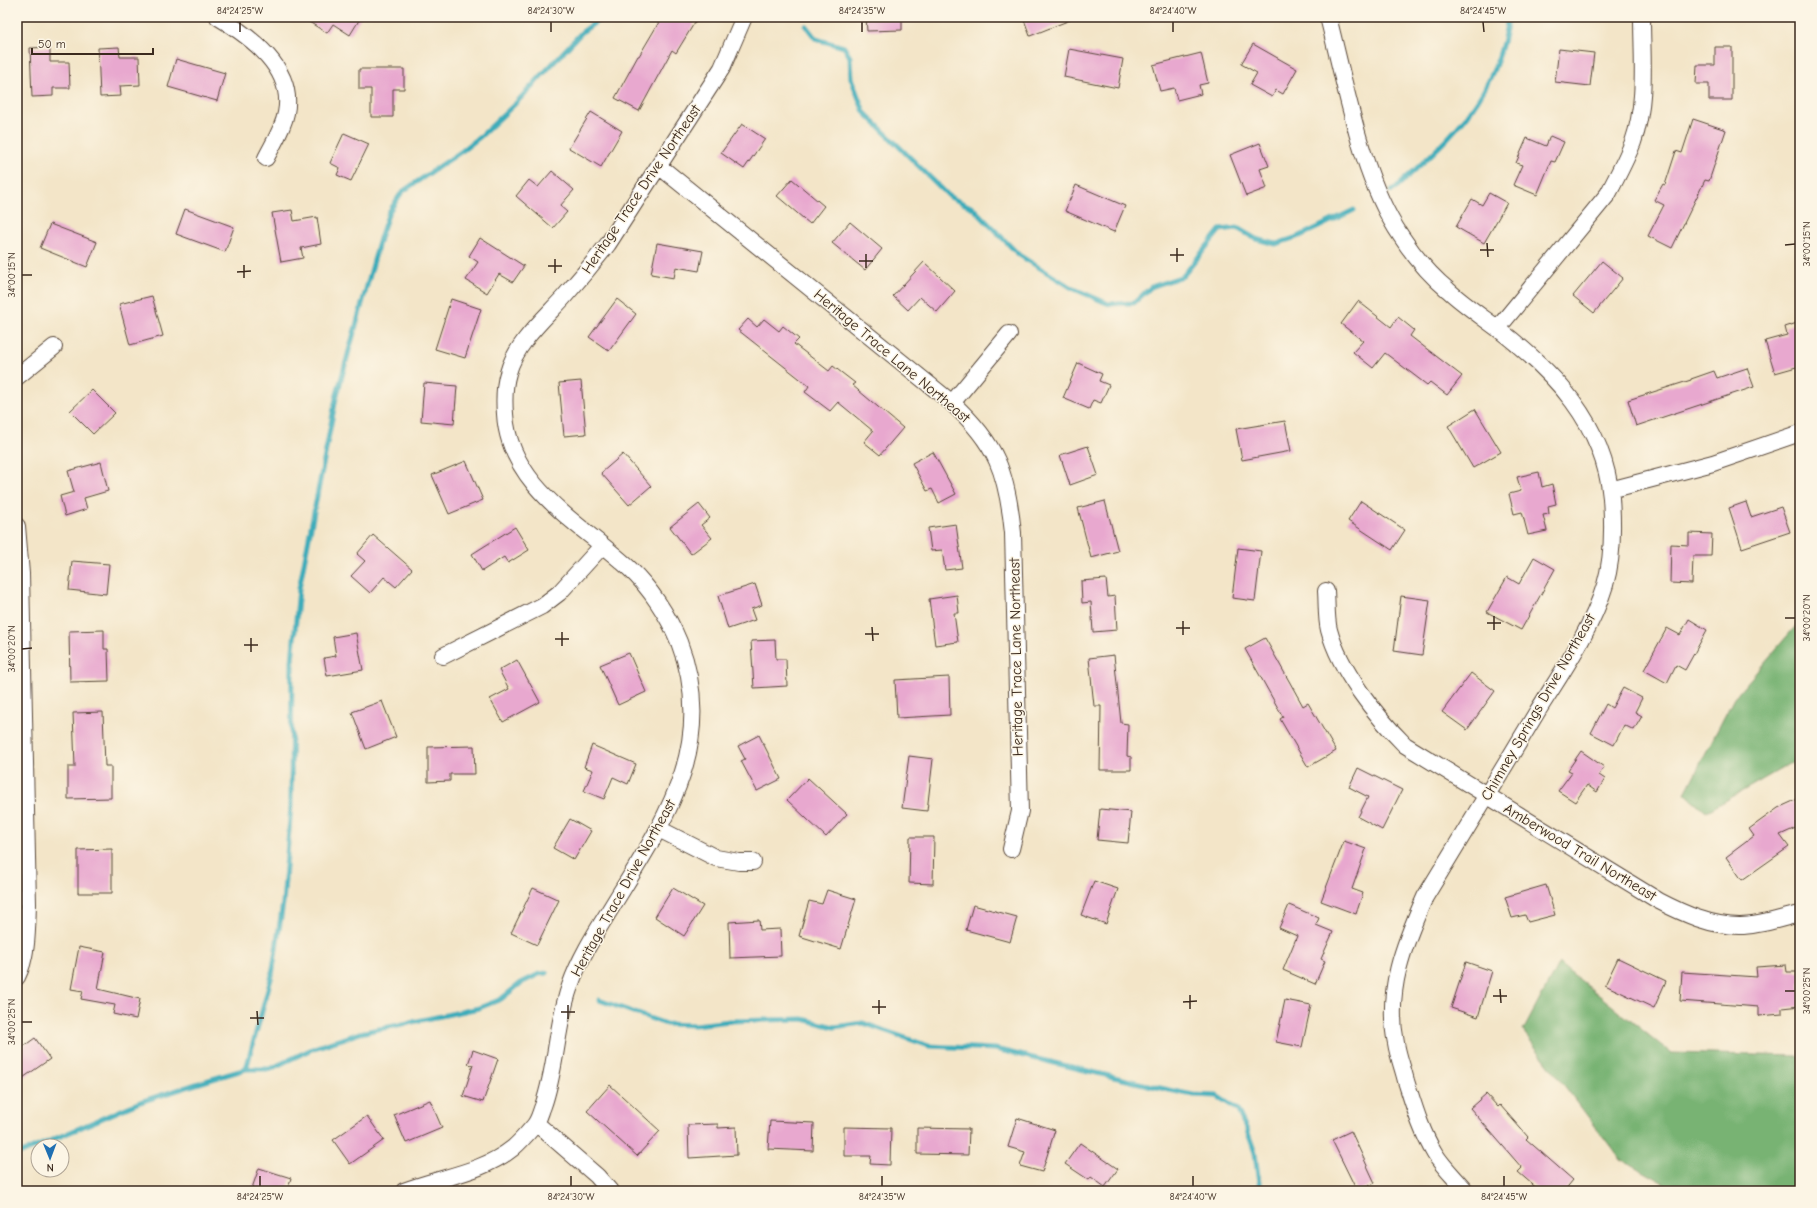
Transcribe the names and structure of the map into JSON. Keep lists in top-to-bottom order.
{
  "streets": {
    "street": [
      "Heritage Trace Drive Northeast",
      "Heritage Trace Lane Northeast",
      "Chimney Springs Drive Northeast",
      "Amberwood Trail Northeast"
    ]
  },
  "crossings": [
    ["Heritage Trace Drive Northeast", "Heritage Trace Lane Northeast"],
    ["Chimney Springs Drive Northeast", "Amberwood Trail Northeast"]
  ],
  "scale_bar": "50 m",
  "north": "bottom",
  "coordinates": [
    "84°24'25\"W",
    "84°24'30\"W",
    "84°24'35\"W",
    "84°24'40\"W",
    "84°24'45\"W",
    "34°00'15\"N",
    "34°00'20\"N",
    "34°00'25\"N"
  ]
}
